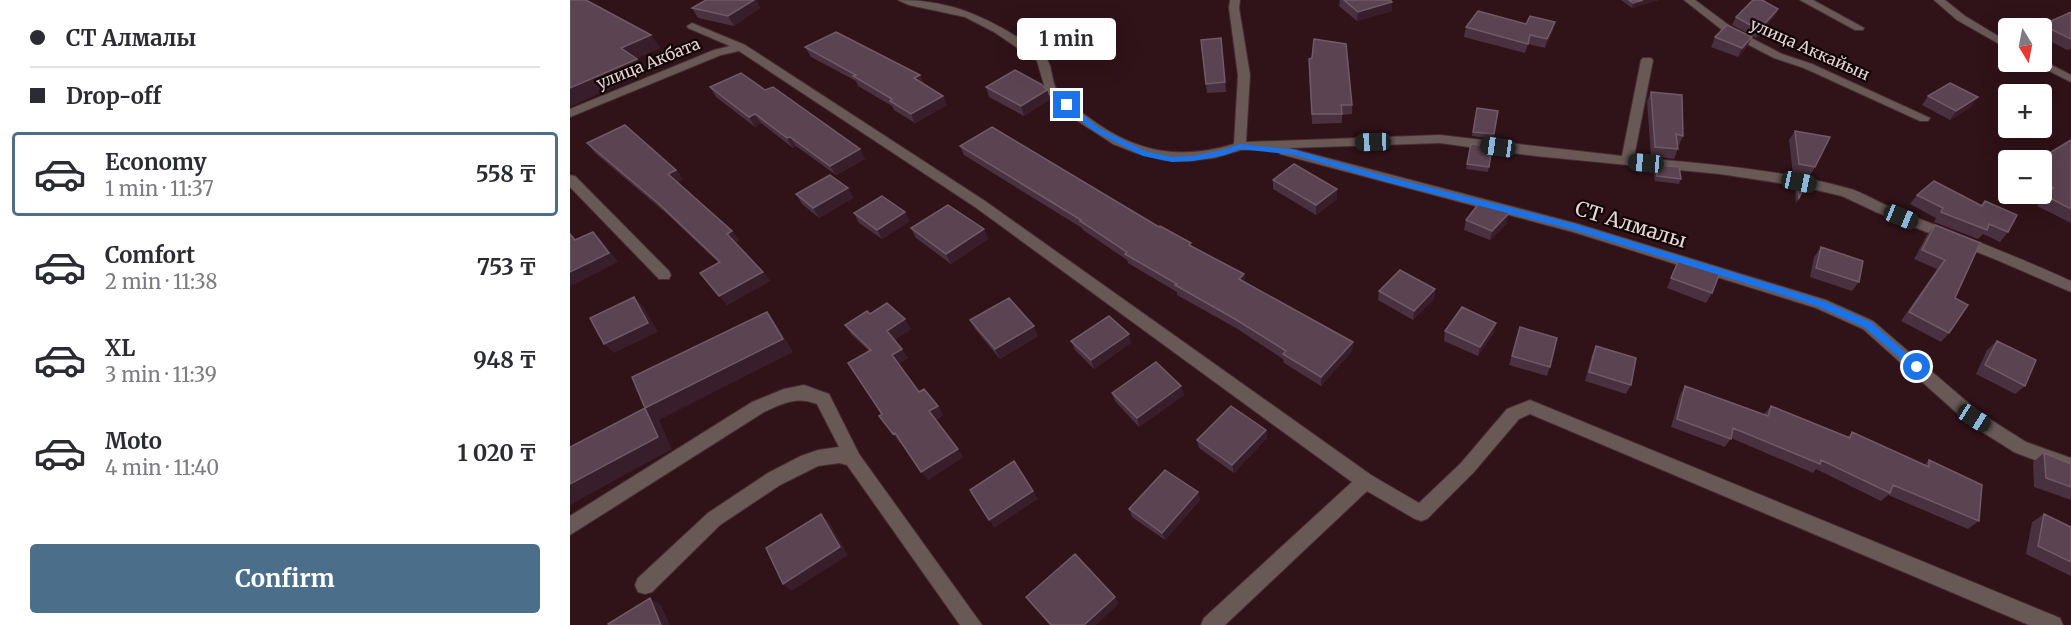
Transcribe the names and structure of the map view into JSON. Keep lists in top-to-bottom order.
{
  "streets": {
    "street": ["улица Аккайын", "улица Акбата", "СТ Алмалы"]
  },
  "north": "bottom",
  "page": {
    "banner": ["СТ Алмалы", "Drop-off"],
    "map_buttons": ["+", "−"],
    "bubble": "1 min",
    "list": [
      {
        "name": "Economy",
        "note": "1 min · 11:37",
        "value": "558 ₸"
      },
      {
        "name": "Comfort",
        "note": "2 min · 11:38",
        "value": "753 ₸"
      },
      {
        "name": "XL",
        "note": "3 min · 11:39",
        "value": "948 ₸"
      },
      {
        "name": "Moto",
        "note": "4 min · 11:40",
        "value": "1 020 ₸"
      }
    ],
    "buttons": "Confirm"
  }
}
